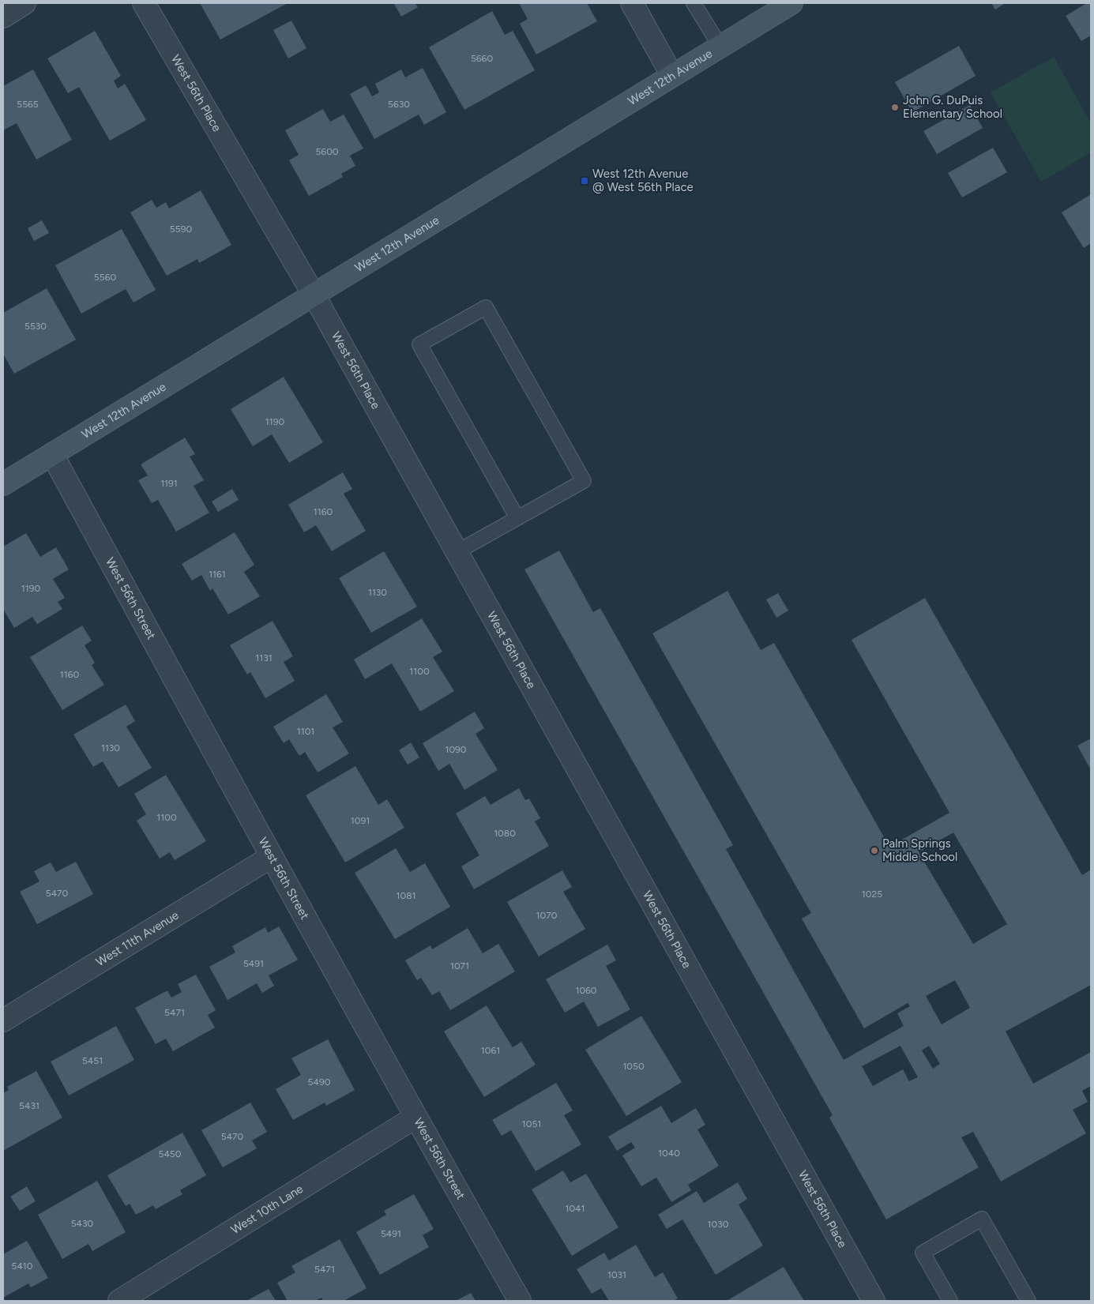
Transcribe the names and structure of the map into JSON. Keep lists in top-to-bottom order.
{
  "streets": {
    "main road": ["West 12th Avenue"],
    "street": [
      "West 56th Place",
      "West 56th Street",
      "West 11th Avenue",
      "West 10th Lane"
    ]
  },
  "crossings": [
    ["West 12th Avenue", "West 56th Place"],
    ["West 12th Avenue", "West 56th Street"],
    ["West 56th Street", "West 11th Avenue"],
    ["West 56th Street", "West 10th Lane"]
  ],
  "places": {
    "other": ["John G. DuPuis Elementary School", "Palm Springs Middle School"],
    "transit": ["West 12th Avenue @ West 56th Place"]
  },
  "house_numbers": [
    "5660",
    "5565",
    "5630",
    "5600",
    "5590",
    "5560",
    "5530",
    "1190",
    "1191",
    "1160",
    "1161",
    "1190",
    "1130",
    "1131",
    "1100",
    "1160",
    "1101",
    "1130",
    "1090",
    "1100",
    "1091",
    "1080",
    "5470",
    "1025",
    "1081",
    "1070",
    "5491",
    "1071",
    "1060",
    "5471",
    "1061",
    "5451",
    "1050",
    "5490",
    "5431",
    "1051",
    "5470",
    "1040",
    "5450",
    "1041",
    "5430",
    "1030",
    "5491",
    "5410",
    "5471",
    "1031"
  ]
}
